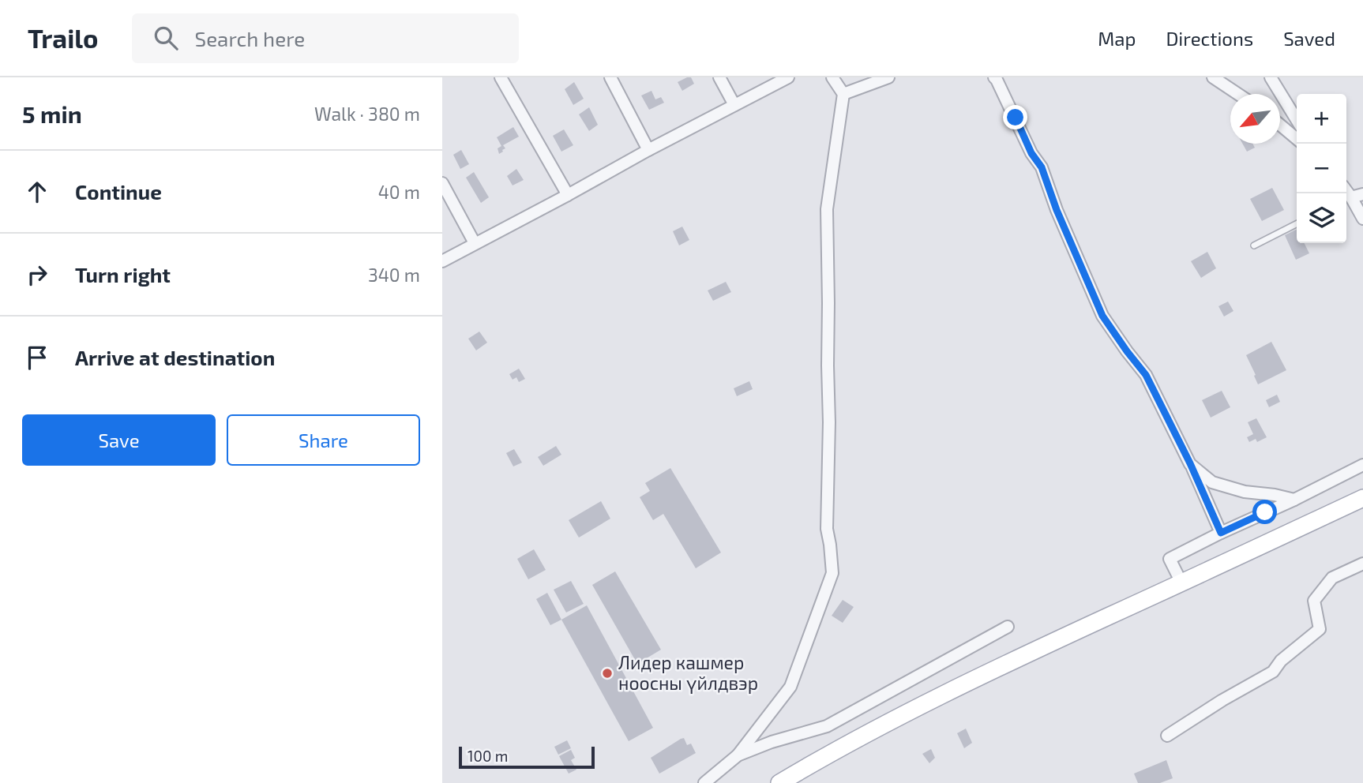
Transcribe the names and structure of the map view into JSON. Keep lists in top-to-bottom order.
{
  "places": ["Лидер кашмер ноосны үйлдвэр"],
  "scale_bar": "100 m",
  "north": "bottom left",
  "page": {
    "header": "Trailo",
    "search": "Search here",
    "nav": ["Map", "Directions", "Saved"],
    "heading": ["5 min", "Walk · 380 m"],
    "map_buttons": ["+", "−"],
    "list": [
      ["Continue", "40 m"],
      ["Turn right", "340 m"],
      "Arrive at destination"
    ],
    "buttons": ["Save", "Share"],
    "scale": "100 m"
  }
}
